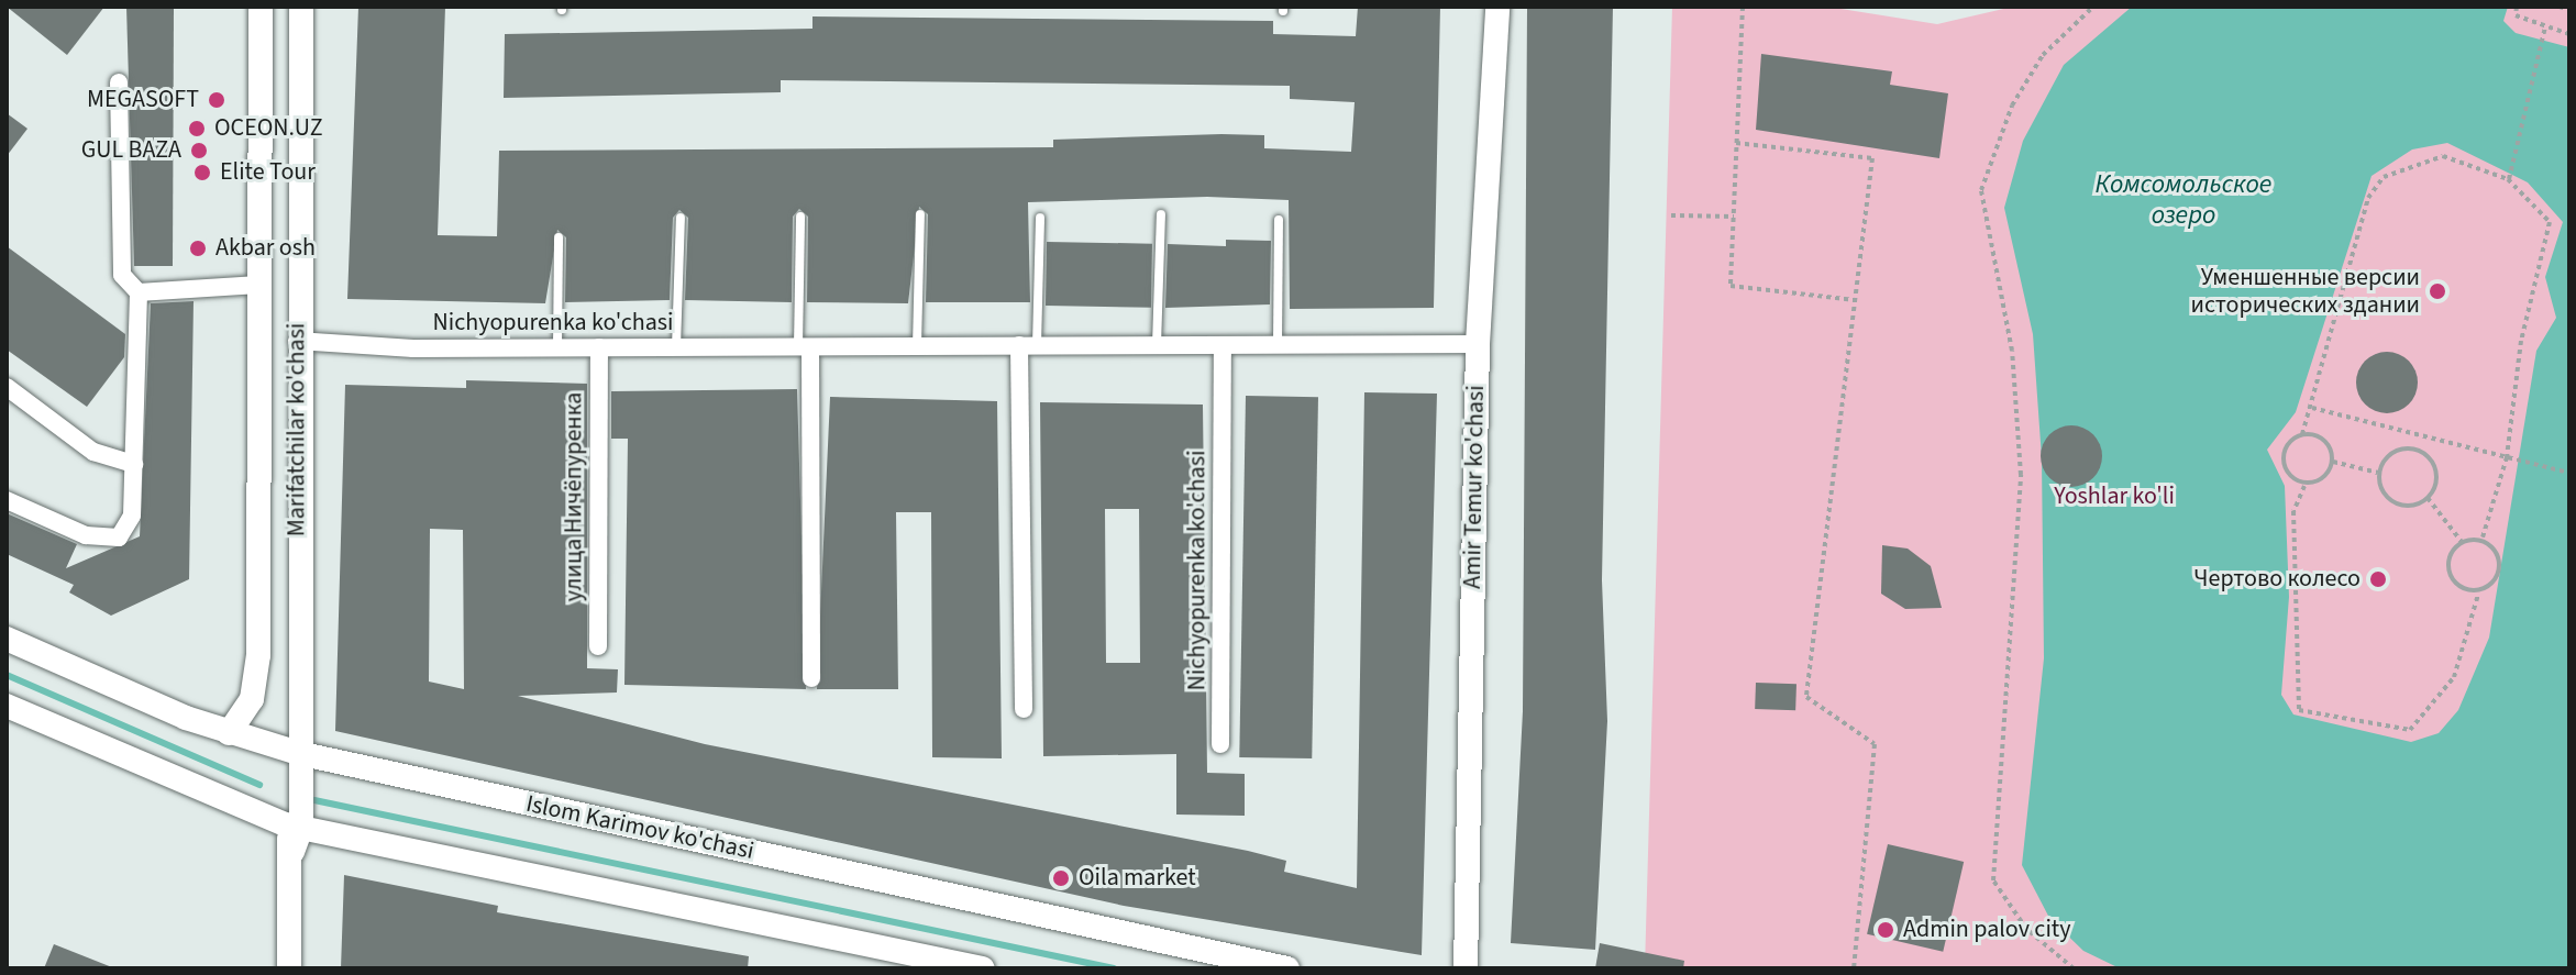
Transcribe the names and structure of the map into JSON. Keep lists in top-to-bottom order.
{
  "streets": {
    "street": [
      "Nichyopurenka ko'chasi",
      "Marifatchilar ko'chasi",
      "Amir Temur ko'chasi",
      "улица Ничёпуренка",
      "Islom Karimov ko'chasi"
    ]
  },
  "crossings": [
    ["Nichyopurenka ko'chasi", "Marifatchilar ko'chasi"],
    ["Nichyopurenka ko'chasi", "Amir Temur ko'chasi"],
    ["Nichyopurenka ko'chasi", "улица Ничёпуренка"],
    ["Marifatchilar ko'chasi", "Islom Karimov ko'chasi"]
  ],
  "water": ["Комсомольское озеро"],
  "parks": ["Yoshlar ko'li"],
  "places": [
    "MEGASOFT",
    "OCEON.UZ",
    "GUL BAZA",
    "Elite Tour",
    "Akbar osh",
    "Уменшенные версии исторических здании",
    "Чертово колесо",
    "Oila market",
    "Admin palov city"
  ]
}
